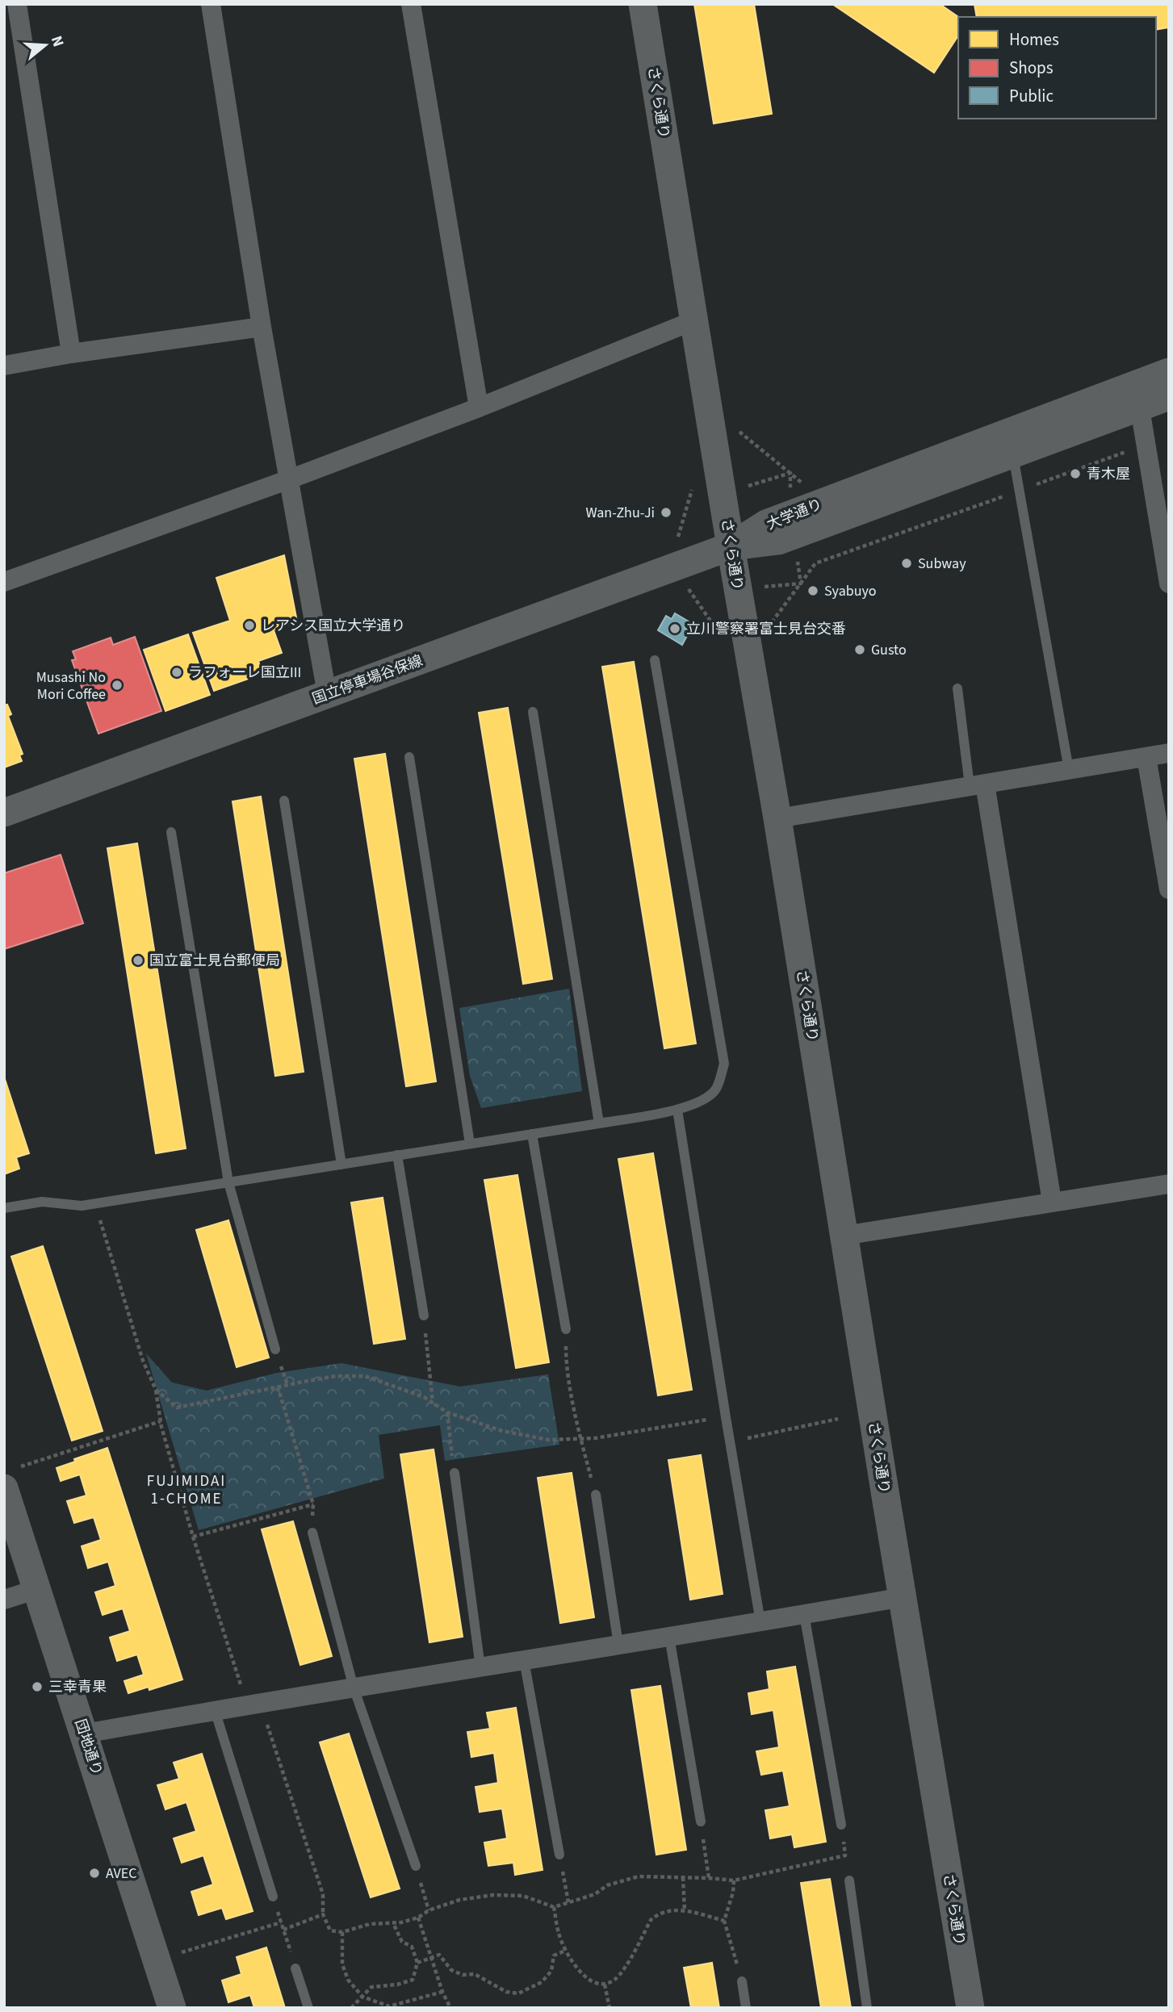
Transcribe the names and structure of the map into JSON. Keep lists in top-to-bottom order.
{
  "streets": {
    "street": [
      "さくら通り",
      "大学通り",
      "国立停車場谷保線",
      "団地通り"
    ]
  },
  "crossings": [
    ["さくら通り", "大学通り"],
    ["さくら通り", "国立停車場谷保線"],
    ["大学通り", "国立停車場谷保線"]
  ],
  "districts": ["FUJIMIDAI 1-CHOME"],
  "places": [
    "青木屋",
    "Wan-Zhu-Ji",
    "Subway",
    "Syabuyo",
    "レアシス国立大学通り",
    "立川警察署富士見台交番",
    "Gusto",
    "ラフォーレ国立III",
    "Musashi No Mori Coffee",
    "国立富士見台郵便局",
    "三幸青果",
    "AVEC"
  ],
  "legend": ["Homes", "Shops", "Public"],
  "north": "right"
}
